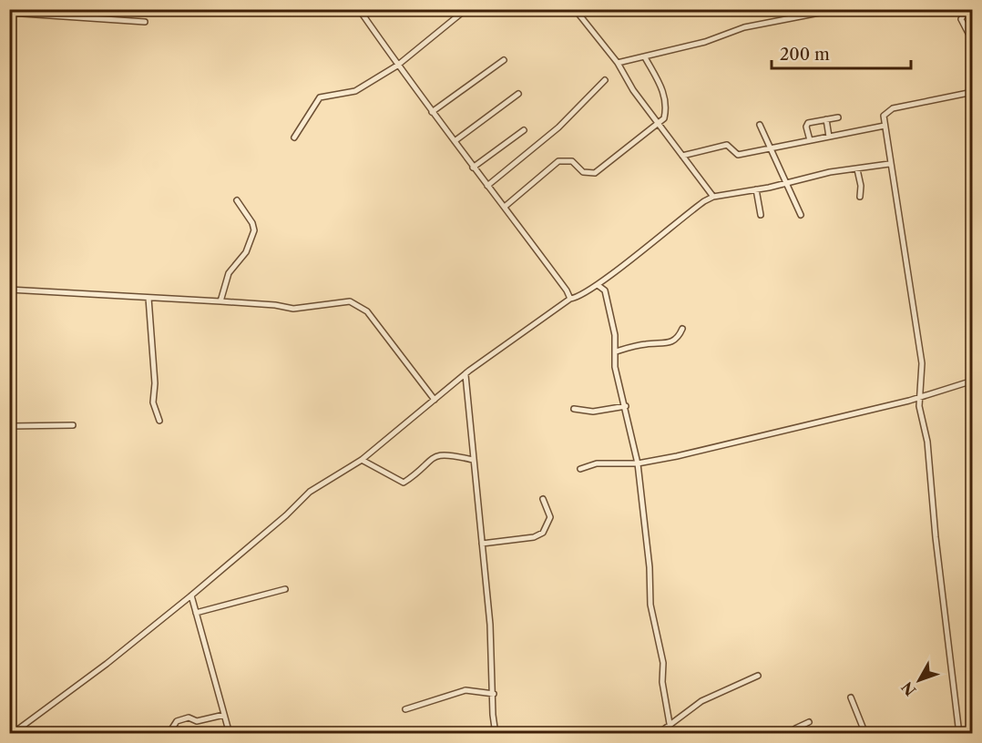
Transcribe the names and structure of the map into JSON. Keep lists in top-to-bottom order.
{
  "scale_bar": "200 m",
  "north": "bottom left"
}
